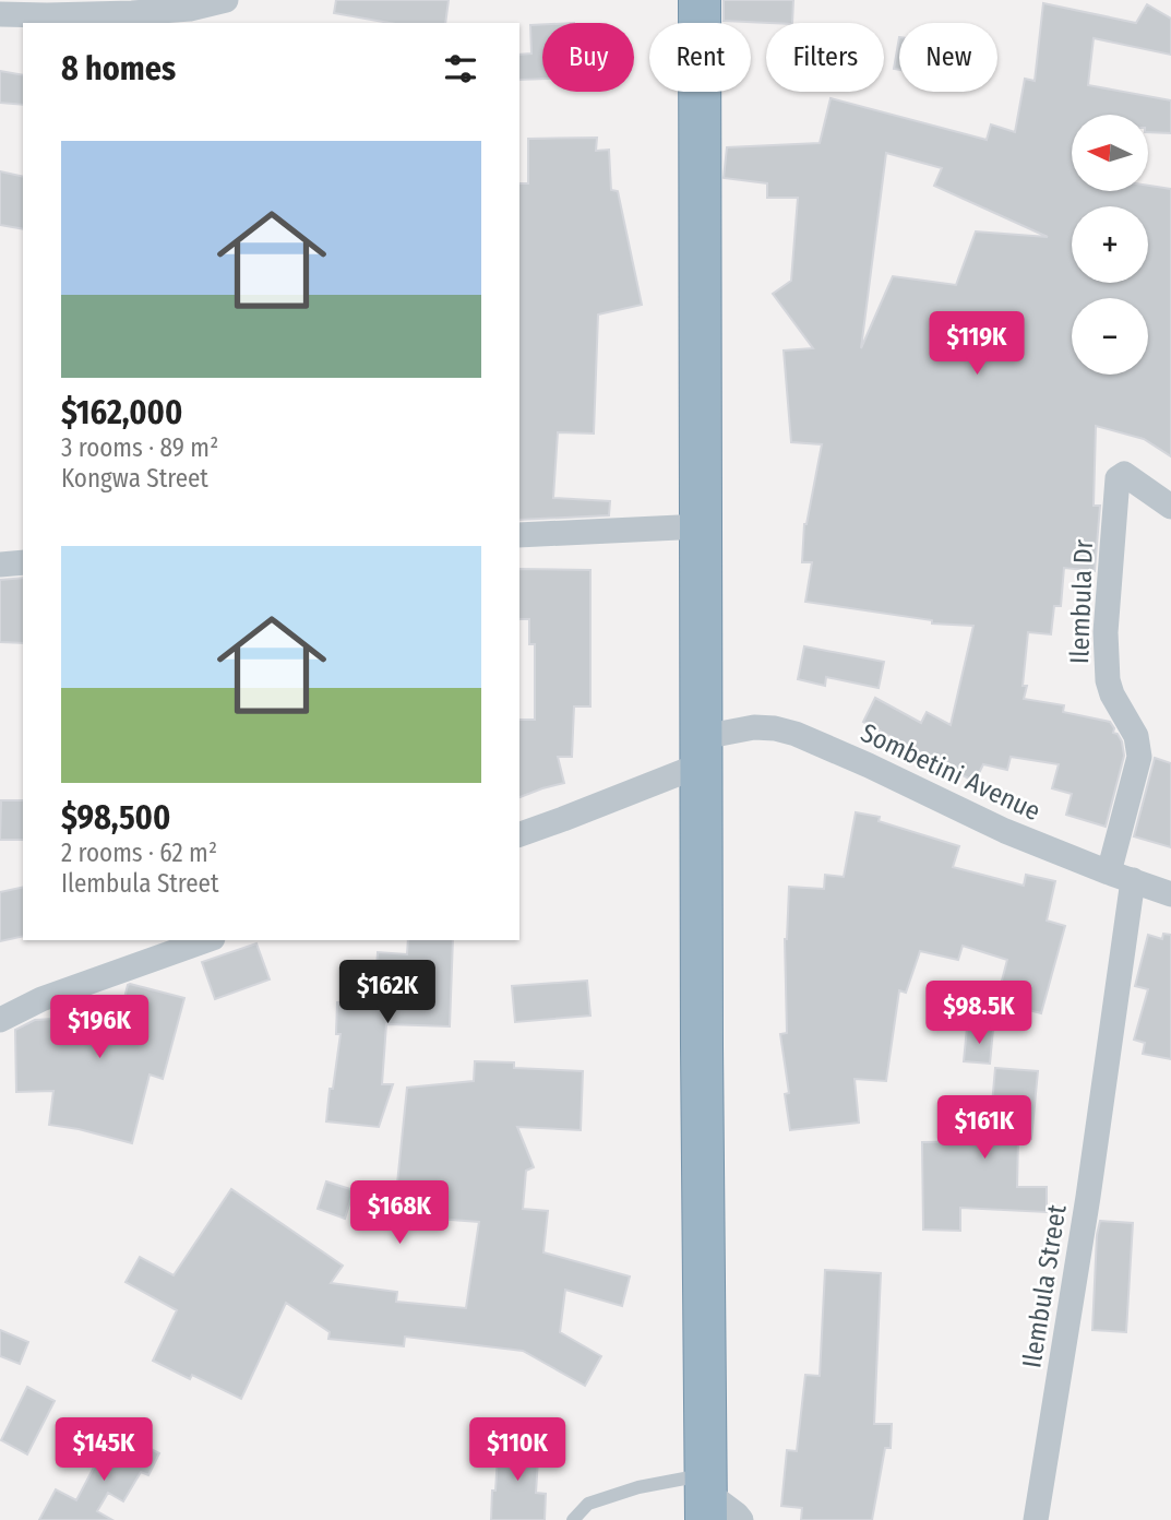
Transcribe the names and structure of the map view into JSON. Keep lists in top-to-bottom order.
{
  "streets": {
    "street": ["Ilembula Dr", "Sombetini Avenue", "Ilembula Street"]
  },
  "crossings": [
    ["Ilembula Dr", "Sombetini Avenue"],
    ["Ilembula Dr", "Ilembula Street"],
    ["Sombetini Avenue", "Ilembula Street"]
  ],
  "north": "left",
  "page": {
    "chip": [
      "Buy",
      "Rent",
      "Filters",
      "New"
    ],
    "heading": "8 homes",
    "map_buttons": ["+", "−"],
    "list": [
      {
        "name": "$162,000",
        "note": "3 rooms · 89 m² · Kongwa Street"
      },
      {
        "name": "$98,500",
        "note": "2 rooms · 62 m² · Ilembula Street"
      }
    ],
    "price": [
      "$119K",
      "$162K",
      "$98.5K",
      "$196K",
      "$161K",
      "$168K",
      "$145K",
      "$110K"
    ]
  }
}
